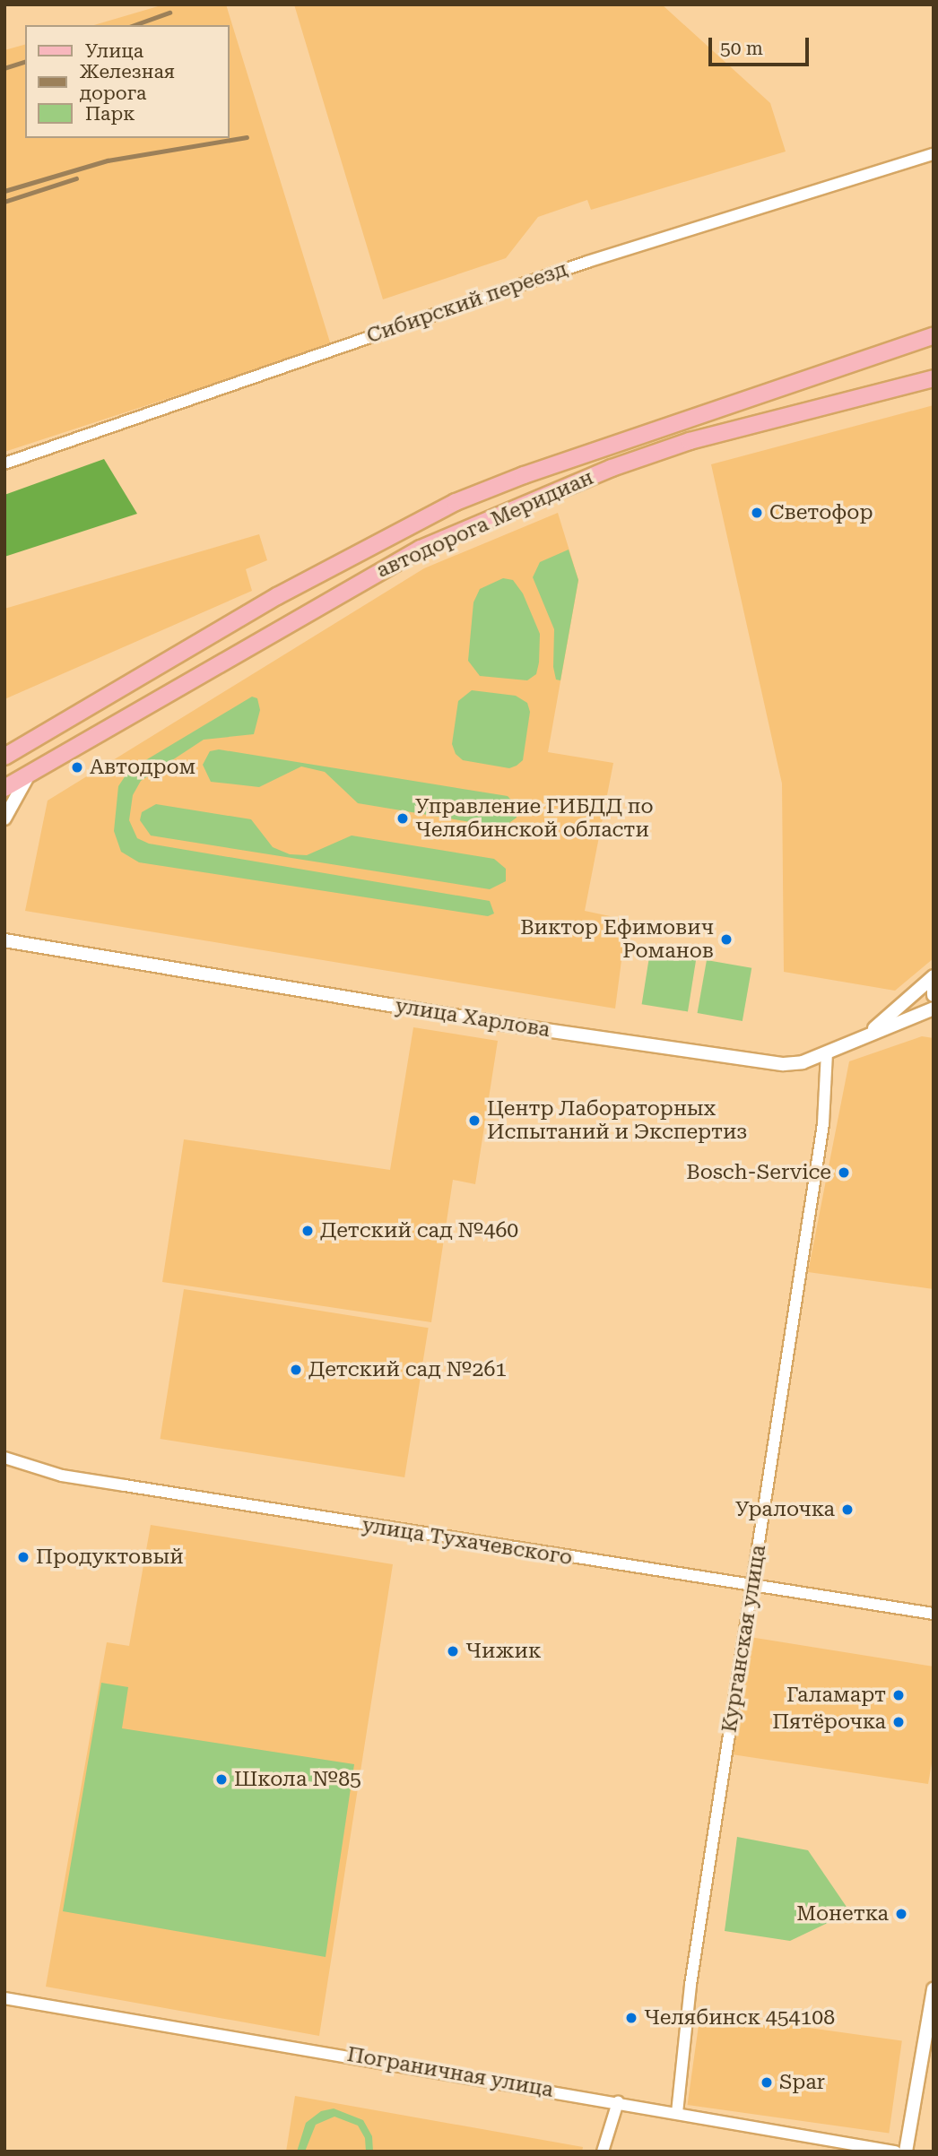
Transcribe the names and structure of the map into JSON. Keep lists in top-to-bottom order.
{
  "streets": {
    "main road": ["автодорога Меридиан"],
    "street": [
      "Сибирский переезд",
      "улица Харлова",
      "улица Тухачевского",
      "Курганская улица",
      "Пограничная улица"
    ]
  },
  "crossings": [
    ["улица Харлова", "Курганская улица"],
    ["улица Тухачевского", "Курганская улица"],
    ["Курганская улица", "Пограничная улица"]
  ],
  "places": [
    "Светофор",
    "Автодром",
    "Управление ГИБДД по Челябинской области",
    "Виктор Ефимович Романов",
    "Центр Лабораторных Испытаний и Экспертиз",
    "Bosch-Service",
    "Детский сад №460",
    "Детский сад №261",
    "Уралочка",
    "Продуктовый",
    "Чижик",
    "Галамарт",
    "Пятёрочка",
    "Школа №85",
    "Монетка",
    "Челябинск 454108",
    "Spar"
  ],
  "legend": ["Улица", "Железная дорога", "Парк"],
  "scale_bar": "50 m"
}
